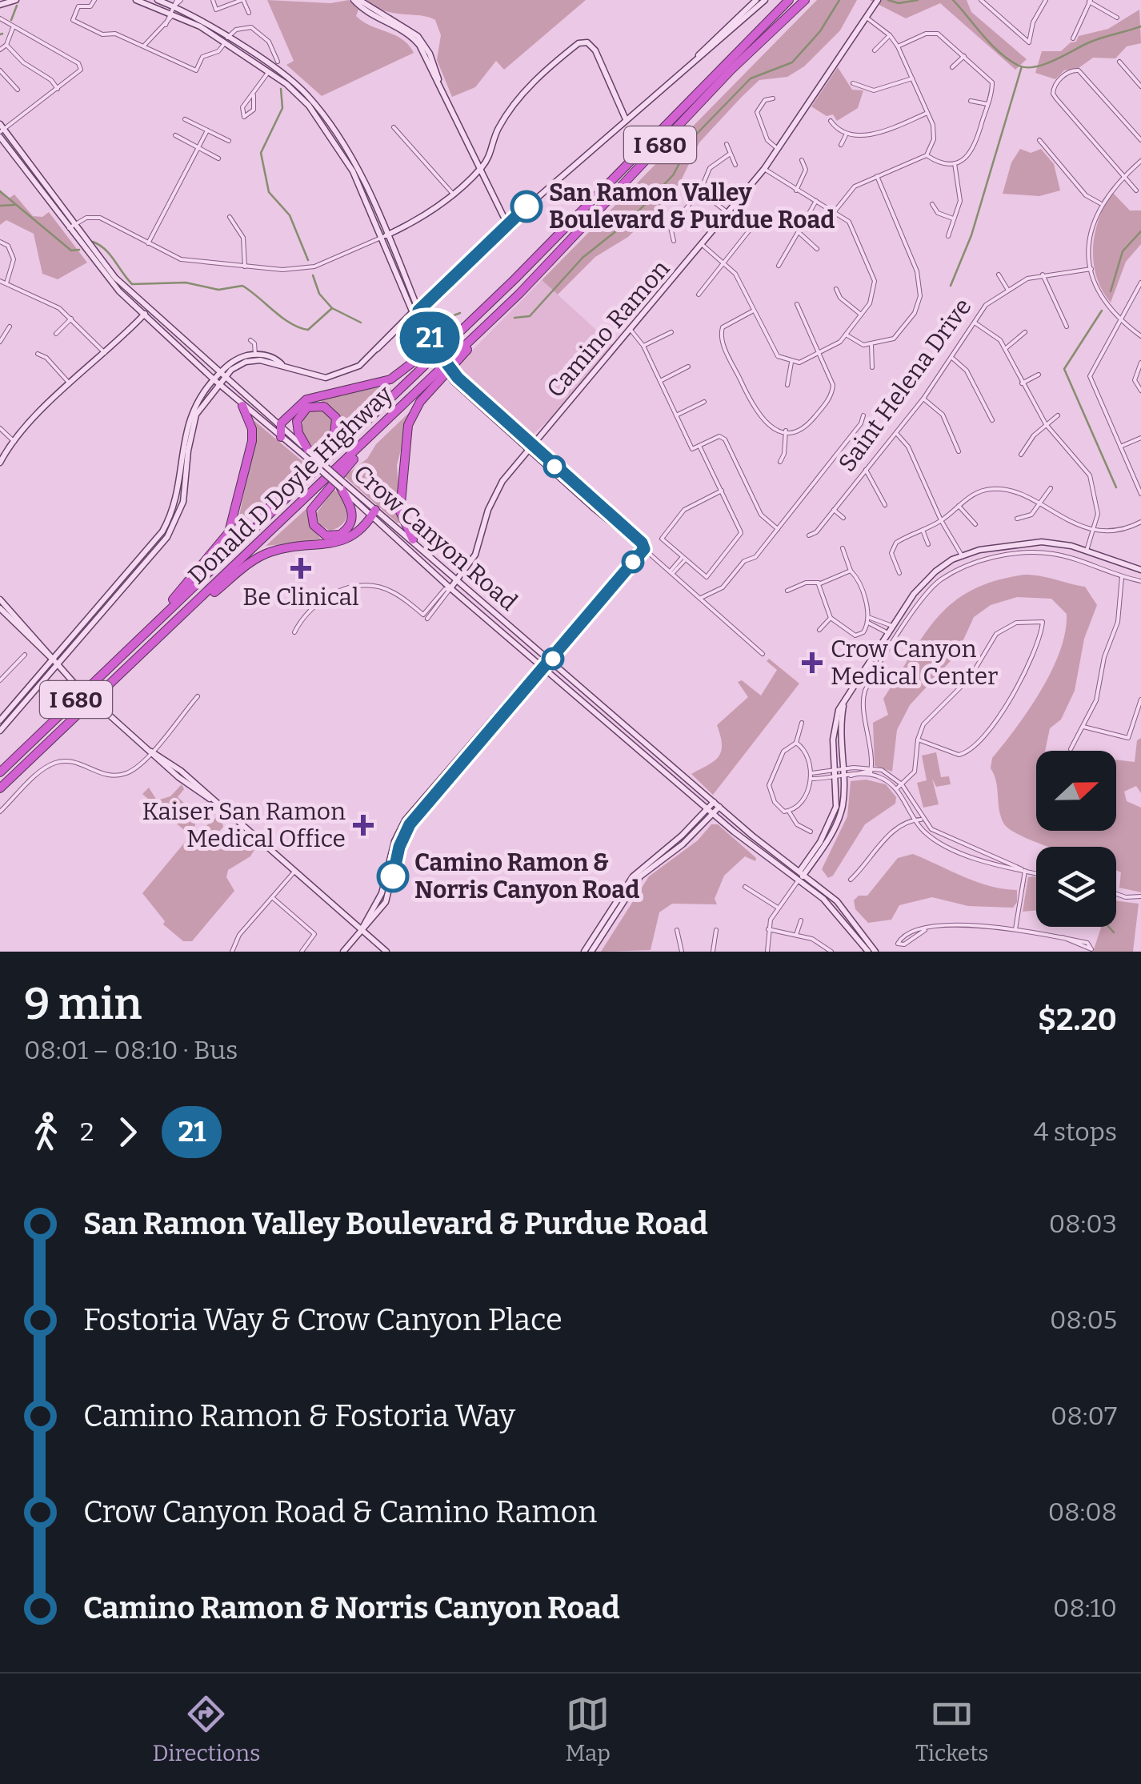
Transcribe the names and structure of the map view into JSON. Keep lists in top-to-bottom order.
{
  "streets": {
    "highway": ["I 680", "Donald D Doyle Highway"],
    "main road": ["Camino Ramon", "Crow Canyon Road"],
    "street": ["Saint Helena Drive"]
  },
  "crossings": [
    ["Camino Ramon", "Crow Canyon Road"]
  ],
  "places": {
    "other": ["San Ramon Valley Boulevard & Purdue Road", "Camino Ramon & Norris Canyon Road"],
    "health": ["Be Clinical", "Crow Canyon Medical Center", "Kaiser San Ramon Medical Office"]
  },
  "lines": ["bus line 21"],
  "north": "right",
  "page": {
    "on_map": "21",
    "heading": ["9 min", "08:01 – 08:10 · Bus", "$2.20"],
    "legs": ["2", "21", "4 stops"],
    "list": [
      {
        "name": "San Ramon Valley Boulevard & Purdue Road",
        "value": "08:03"
      },
      {
        "name": "Fostoria Way & Crow Canyon Place",
        "value": "08:05"
      },
      {
        "name": "Camino Ramon & Fostoria Way",
        "value": "08:07"
      },
      {
        "name": "Crow Canyon Road & Camino Ramon",
        "value": "08:08"
      },
      {
        "name": "Camino Ramon & Norris Canyon Road",
        "value": "08:10"
      }
    ],
    "tabs": ["Directions", "Map", "Tickets"]
  }
}
